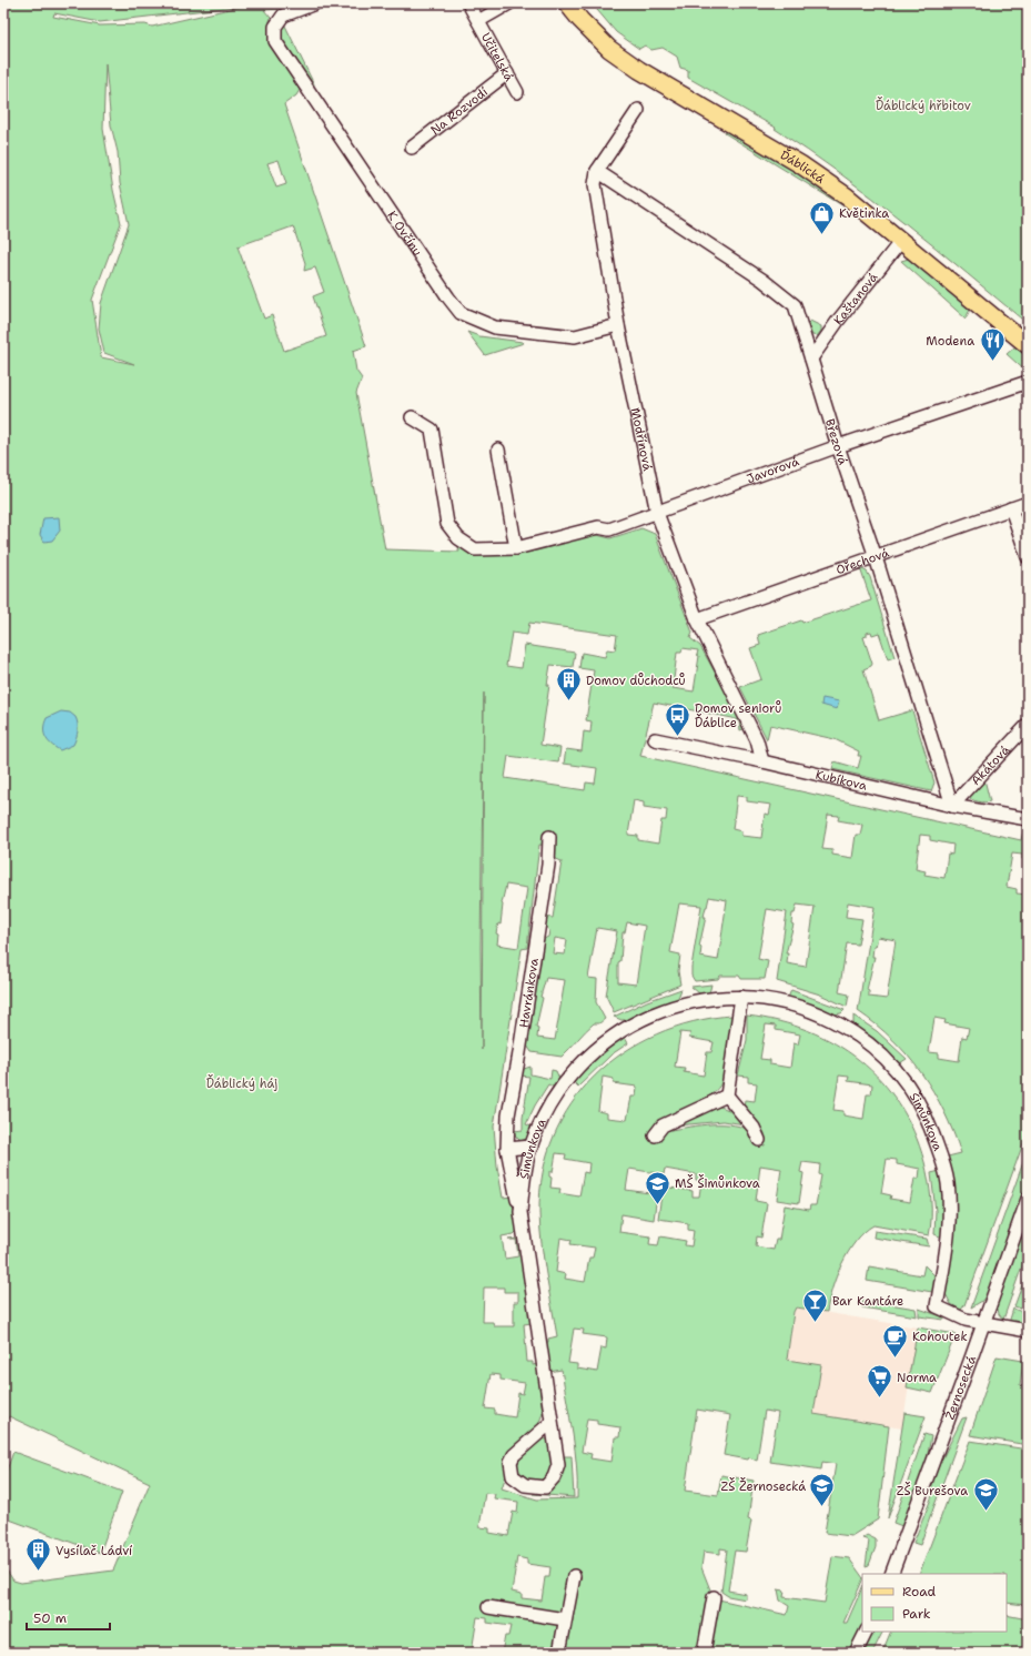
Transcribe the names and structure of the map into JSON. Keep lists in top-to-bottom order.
{
  "streets": {
    "main road": ["Ďáblická"],
    "street": [
      "Učitelská",
      "Na Rozvodí",
      "K Ovčínu",
      "Kaštanová",
      "Modřínová",
      "Březová",
      "Javorová",
      "Ořechová",
      "Akátová",
      "Kubíkova",
      "Havránkova",
      "Šimůnkova",
      "Žernosecká"
    ]
  },
  "crossings": [
    ["Učitelská", "Na Rozvodí"],
    ["Ďáblická", "Kaštanová"],
    ["K Ovčínu", "Modřínová"],
    ["Kaštanová", "Březová"],
    ["Modřínová", "Březová"],
    ["Modřínová", "Javorová"],
    ["Modřínová", "Ořechová"],
    ["Modřínová", "Kubíkova"],
    ["Březová", "Javorová"],
    ["Březová", "Ořechová"],
    ["Březová", "Akátová"],
    ["Březová", "Kubíkova"],
    ["Akátová", "Kubíkova"],
    ["Havránkova", "Šimůnkova"],
    ["Šimůnkova", "Žernosecká"]
  ],
  "parks": ["Ďáblický hřbitov", "Ďáblický háj"],
  "places": {
    "shop": ["Květinka"],
    "restaurant": ["Modena"],
    "building": ["Domov důchodců", "Vysílač Ládví"],
    "bus stop": ["Domov seniorů Ďáblice"],
    "school or university": ["MŠ Šimůnkova", "ZŠ Žernosecká", "ZŠ Burešova"],
    "bar": ["Bar Kantáre"],
    "cafe": ["Kohoutek"],
    "supermarket": ["Norma"]
  },
  "legend": ["Road", "Park"],
  "scale_bar": "50 m"
}
